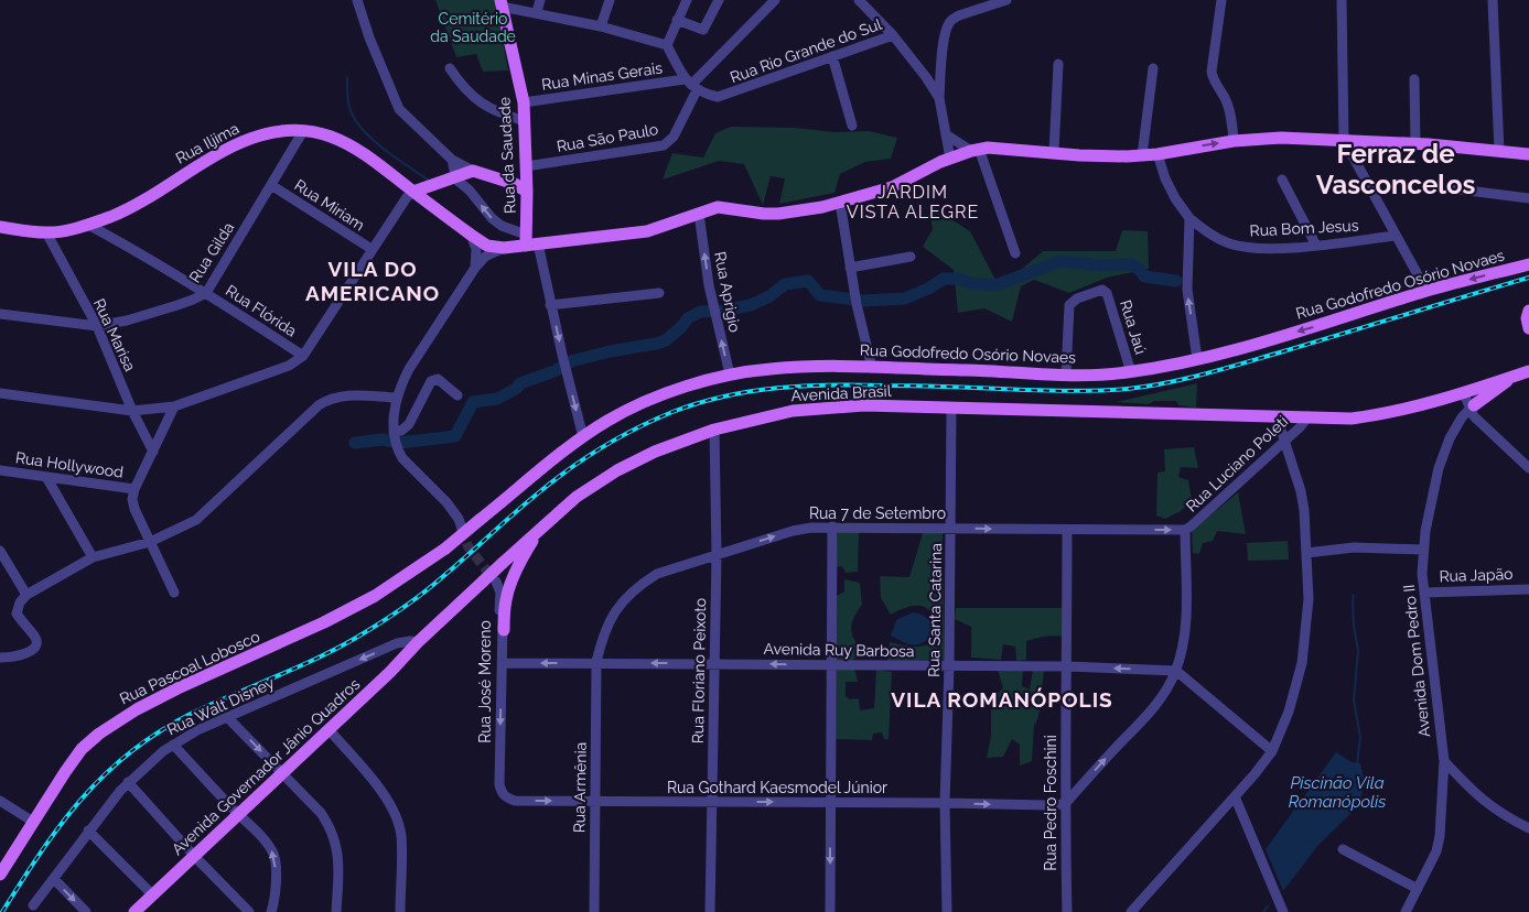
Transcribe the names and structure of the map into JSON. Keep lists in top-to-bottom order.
{
  "streets": {
    "main road": [
      "Rua Iljima",
      "Rua da Saudade",
      "Rua Godofredo Osório Novaes",
      "Avenida Brasil",
      "Rua Pascoal Lobosco",
      "Avenida Governador Jânio Quadros"
    ],
    "street": [
      "Rua Rio Grande do Sul",
      "Rua Minas Gerais",
      "Rua São Paulo",
      "Rua Miriam",
      "Rua Bom Jesus",
      "Rua Gilda",
      "Rua Aprigio",
      "Rua Flórida",
      "Rua Jaú",
      "Rua Marisa",
      "Rua Luciano Poleti",
      "Rua Hollywood",
      "Rua 7 de Setembro",
      "Rua Japão",
      "Rua Santa Catarina",
      "Avenida Ruy Barbosa",
      "Avenida Dom Pedro II",
      "Rua Floriano Peixoto",
      "Rua José Moreno",
      "Rua Walt Disney",
      "Rua Armênia",
      "Rua Gothard Kaesmodel Júnior",
      "Rua Pedro Foschini"
    ]
  },
  "crossings": [
    ["Rua Rio Grande do Sul", "Rua Minas Gerais"],
    ["Rua Rio Grande do Sul", "Rua São Paulo"],
    ["Rua Minas Gerais", "Rua São Paulo"],
    ["Rua Minas Gerais", "Rua da Saudade"],
    ["Rua São Paulo", "Rua da Saudade"],
    ["Rua Iljima", "Rua da Saudade"],
    ["Rua Iljima", "Rua Bom Jesus"],
    ["Rua Iljima", "Rua Gilda"],
    ["Rua Iljima", "Rua Aprigio"],
    ["Rua Iljima", "Rua Flórida"],
    ["Rua Iljima", "Rua Marisa"],
    ["Rua da Saudade", "Rua Godofredo Osório Novaes"],
    ["Rua Miriam", "Rua Gilda"],
    ["Rua Gilda", "Rua Flórida"],
    ["Rua Gilda", "Rua Marisa"],
    ["Rua Godofredo Osório Novaes", "Rua Aprigio"],
    ["Rua Godofredo Osório Novaes", "Rua Jaú"],
    ["Rua Godofredo Osório Novaes", "Rua Pascoal Lobosco"],
    ["Avenida Brasil", "Rua Luciano Poleti"],
    ["Avenida Brasil", "Rua Santa Catarina"],
    ["Avenida Brasil", "Avenida Dom Pedro II"],
    ["Avenida Brasil", "Rua Floriano Peixoto"],
    ["Avenida Brasil", "Rua José Moreno"],
    ["Avenida Brasil", "Rua Walt Disney"],
    ["Avenida Brasil", "Avenida Governador Jânio Quadros"],
    ["Rua Luciano Poleti", "Rua 7 de Setembro"],
    ["Rua 7 de Setembro", "Rua Santa Catarina"],
    ["Rua 7 de Setembro", "Avenida Ruy Barbosa"],
    ["Rua 7 de Setembro", "Rua Floriano Peixoto"],
    ["Rua 7 de Setembro", "Rua Armênia"],
    ["Rua 7 de Setembro", "Rua Pedro Foschini"],
    ["Rua Japão", "Avenida Dom Pedro II"],
    ["Rua Santa Catarina", "Avenida Ruy Barbosa"],
    ["Rua Santa Catarina", "Rua Gothard Kaesmodel Júnior"],
    ["Avenida Ruy Barbosa", "Rua Floriano Peixoto"],
    ["Avenida Ruy Barbosa", "Rua José Moreno"],
    ["Avenida Ruy Barbosa", "Rua Armênia"],
    ["Avenida Ruy Barbosa", "Rua Pedro Foschini"],
    ["Rua Floriano Peixoto", "Rua Gothard Kaesmodel Júnior"],
    ["Rua José Moreno", "Rua Gothard Kaesmodel Júnior"],
    ["Rua Walt Disney", "Avenida Governador Jânio Quadros"],
    ["Rua Armênia", "Rua Gothard Kaesmodel Júnior"],
    ["Rua Gothard Kaesmodel Júnior", "Rua Pedro Foschini"]
  ],
  "one_way": [
    "Rua Aprigio",
    "Rua 7 de Setembro",
    "Avenida Ruy Barbosa",
    "Rua José Moreno",
    "Rua Walt Disney",
    "Rua Gothard Kaesmodel Júnior"
  ],
  "districts": [
    "Ferraz de Vasconcelos",
    "JARDIM VISTA ALEGRE",
    "VILA DO AMERICANO",
    "VILA ROMANÓPOLIS"
  ],
  "water": ["Piscinão Vila Romanópolis"],
  "parks": ["Cemitério da Saudade"]
}
